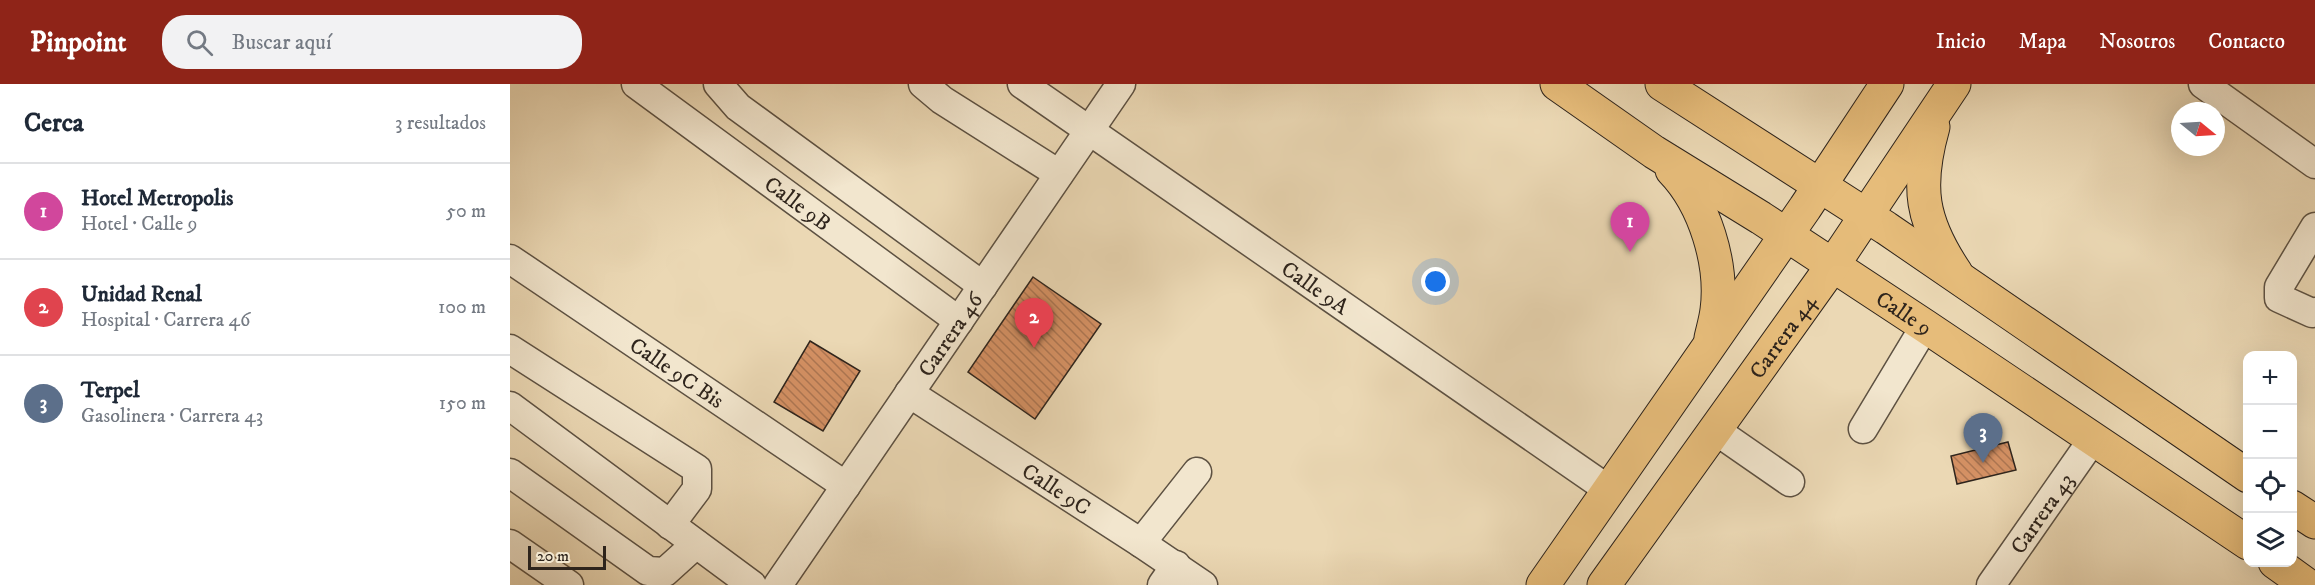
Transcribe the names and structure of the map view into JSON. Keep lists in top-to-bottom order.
{
  "streets": {
    "main road": ["Calle 9", "Carrera 44"],
    "street": [
      "Calle 9B",
      "Calle 9A",
      "Carrera 46",
      "Calle 9C Bis",
      "Calle 9C",
      "Carrera 43"
    ]
  },
  "crossings": [
    ["Calle 9B", "Carrera 46"],
    ["Calle 9A", "Carrera 46"],
    ["Calle 9", "Carrera 44"],
    ["Calle 9", "Carrera 43"],
    ["Carrera 46", "Calle 9C Bis"],
    ["Carrera 46", "Calle 9C"]
  ],
  "scale_bar": "20 m",
  "north": "right",
  "page": {
    "header": "Pinpoint",
    "search": "Buscar aquí",
    "nav": [
      "Inicio",
      "Mapa",
      "Nosotros",
      "Contacto"
    ],
    "heading": ["Cerca", "3 resultados"],
    "list": [
      {
        "mark": "1",
        "name": "Hotel Metropolis",
        "note": "Hotel · Calle 9",
        "value": "50 m"
      },
      {
        "mark": "2",
        "name": "Unidad Renal",
        "note": "Hospital · Carrera 46",
        "value": "100 m"
      },
      {
        "mark": "3",
        "name": "Terpel",
        "note": "Gasolinera · Carrera 43",
        "value": "150 m"
      }
    ],
    "pins": ["1", "2", "3"],
    "map_buttons": ["+", "−"],
    "scale": "20 m"
  }
}
